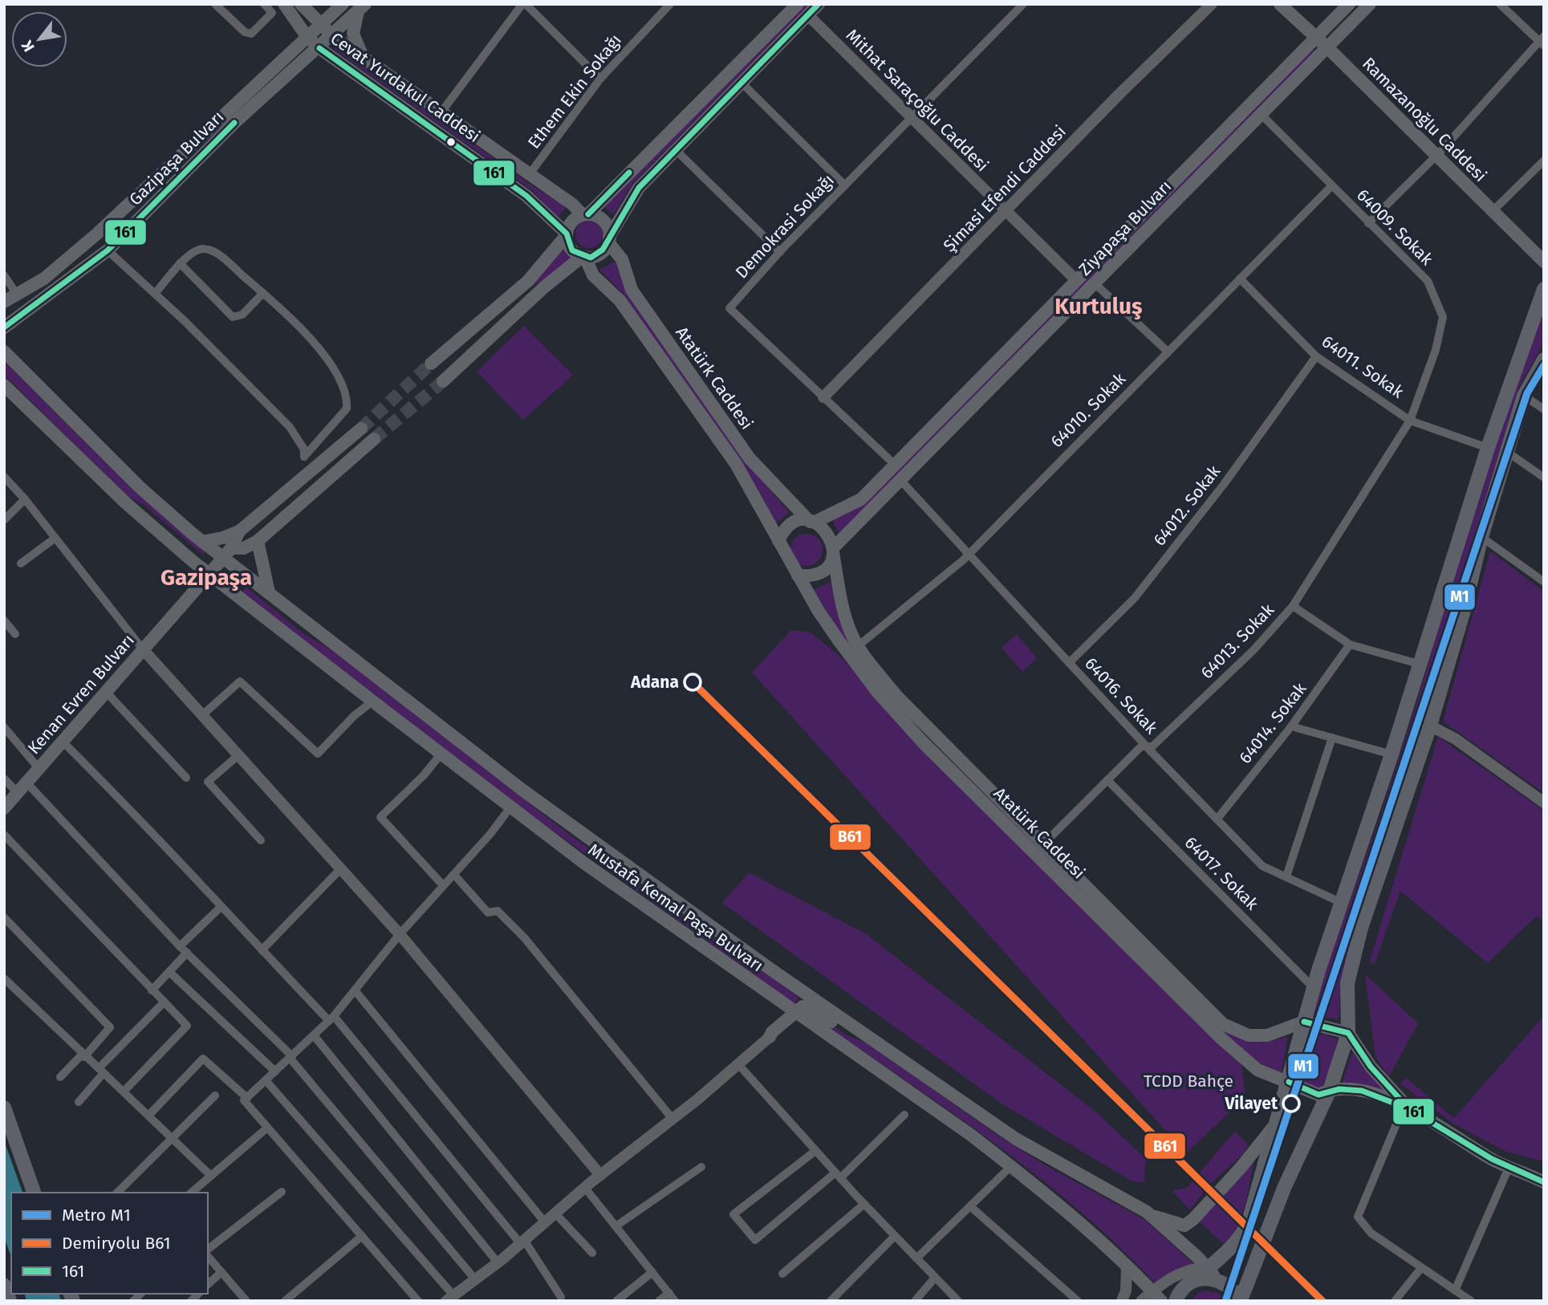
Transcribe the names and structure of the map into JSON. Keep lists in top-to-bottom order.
{
  "streets": {
    "main road": [
      "Cevat Yurdakul Caddesi",
      "Ramazanoğlu Caddesi",
      "Gazipaşa Bulvarı",
      "Ziyapaşa Bulvarı",
      "Atatürk Caddesi",
      "Kenan Evren Bulvarı",
      "Mustafa Kemal Paşa Bulvarı"
    ],
    "street": [
      "Ethem Ekin Sokağı",
      "Mithat Saraçoğlu Caddesi",
      "Şimasi Efendi Caddesi",
      "Demokrasi Sokağı",
      "64009. Sokak",
      "64011. Sokak",
      "64010. Sokak",
      "64012. Sokak",
      "64013. Sokak",
      "64016. Sokak",
      "64014. Sokak",
      "64017. Sokak"
    ]
  },
  "crossings": [
    ["Cevat Yurdakul Caddesi", "Ethem Ekin Sokağı"],
    ["Cevat Yurdakul Caddesi", "Gazipaşa Bulvarı"],
    ["Cevat Yurdakul Caddesi", "Atatürk Caddesi"],
    ["Mithat Saraçoğlu Caddesi", "Şimasi Efendi Caddesi"],
    ["Mithat Saraçoğlu Caddesi", "Demokrasi Sokağı"],
    ["Mithat Saraçoğlu Caddesi", "Ziyapaşa Bulvarı"],
    ["Ramazanoğlu Caddesi", "Ziyapaşa Bulvarı"],
    ["Şimasi Efendi Caddesi", "Demokrasi Sokağı"],
    ["Demokrasi Sokağı", "Ziyapaşa Bulvarı"],
    ["64009. Sokak", "Ziyapaşa Bulvarı"],
    ["64009. Sokak", "64011. Sokak"],
    ["64009. Sokak", "64010. Sokak"],
    ["64009. Sokak", "64013. Sokak"],
    ["Ziyapaşa Bulvarı", "Atatürk Caddesi"],
    ["Ziyapaşa Bulvarı", "64016. Sokak"],
    ["64011. Sokak", "64010. Sokak"],
    ["64011. Sokak", "64012. Sokak"],
    ["64011. Sokak", "64013. Sokak"],
    ["Atatürk Caddesi", "64010. Sokak"],
    ["Atatürk Caddesi", "64013. Sokak"],
    ["64010. Sokak", "64016. Sokak"],
    ["64012. Sokak", "64016. Sokak"],
    ["64013. Sokak", "64016. Sokak"],
    ["64013. Sokak", "64017. Sokak"],
    ["Kenan Evren Bulvarı", "Mustafa Kemal Paşa Bulvarı"],
    ["64016. Sokak", "64014. Sokak"]
  ],
  "districts": ["Kurtuluş", "Gazipaşa"],
  "parks": ["TCDD Bahçe"],
  "places": ["Adana", "Vilayet"],
  "lines": ["transit line 161", "metro line M1", "rail line B61"],
  "legend": ["Metro M1", "Demiryolu B61", "161"],
  "north": "bottom left"
}
